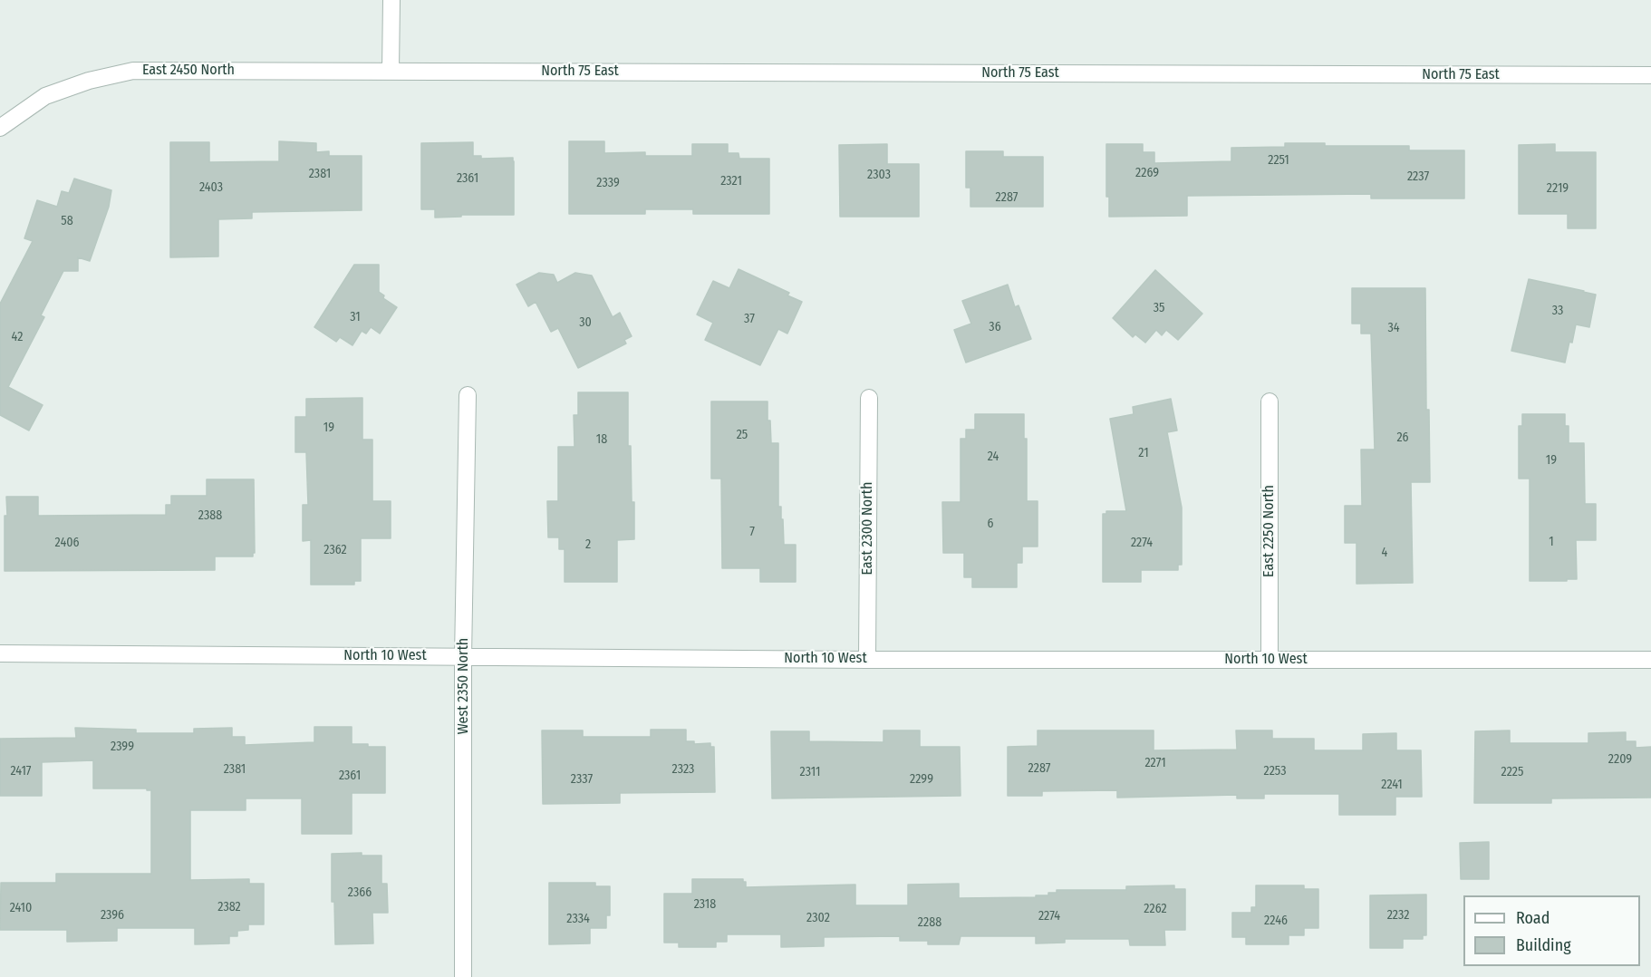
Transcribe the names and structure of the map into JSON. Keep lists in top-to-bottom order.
{
  "streets": {
    "street": [
      "East 2450 North",
      "North 75 East",
      "East 2300 North",
      "East 2250 North",
      "North 10 West",
      "West 2350 North"
    ]
  },
  "crossings": [
    ["East 2450 North", "North 75 East"],
    ["East 2300 North", "North 10 West"],
    ["East 2250 North", "North 10 West"],
    ["North 10 West", "West 2350 North"]
  ],
  "house_numbers": [
    "2251",
    "2269",
    "2381",
    "2303",
    "2237",
    "2361",
    "2321",
    "2339",
    "2403",
    "2219",
    "2287",
    "58",
    "35",
    "33",
    "31",
    "37",
    "30",
    "36",
    "34",
    "42",
    "19",
    "25",
    "26",
    "18",
    "21",
    "24",
    "19",
    "2388",
    "6",
    "7",
    "1",
    "2406",
    "2274",
    "2",
    "2362",
    "4",
    "2399",
    "2209",
    "2271",
    "2287",
    "2381",
    "2323",
    "2417",
    "2253",
    "2311",
    "2225",
    "2361",
    "2337",
    "2299",
    "2241",
    "2366",
    "2318",
    "2382",
    "2410",
    "2262",
    "2396",
    "2232",
    "2274",
    "2302",
    "2334",
    "2246",
    "2288"
  ],
  "legend": ["Road", "Building"]
}
